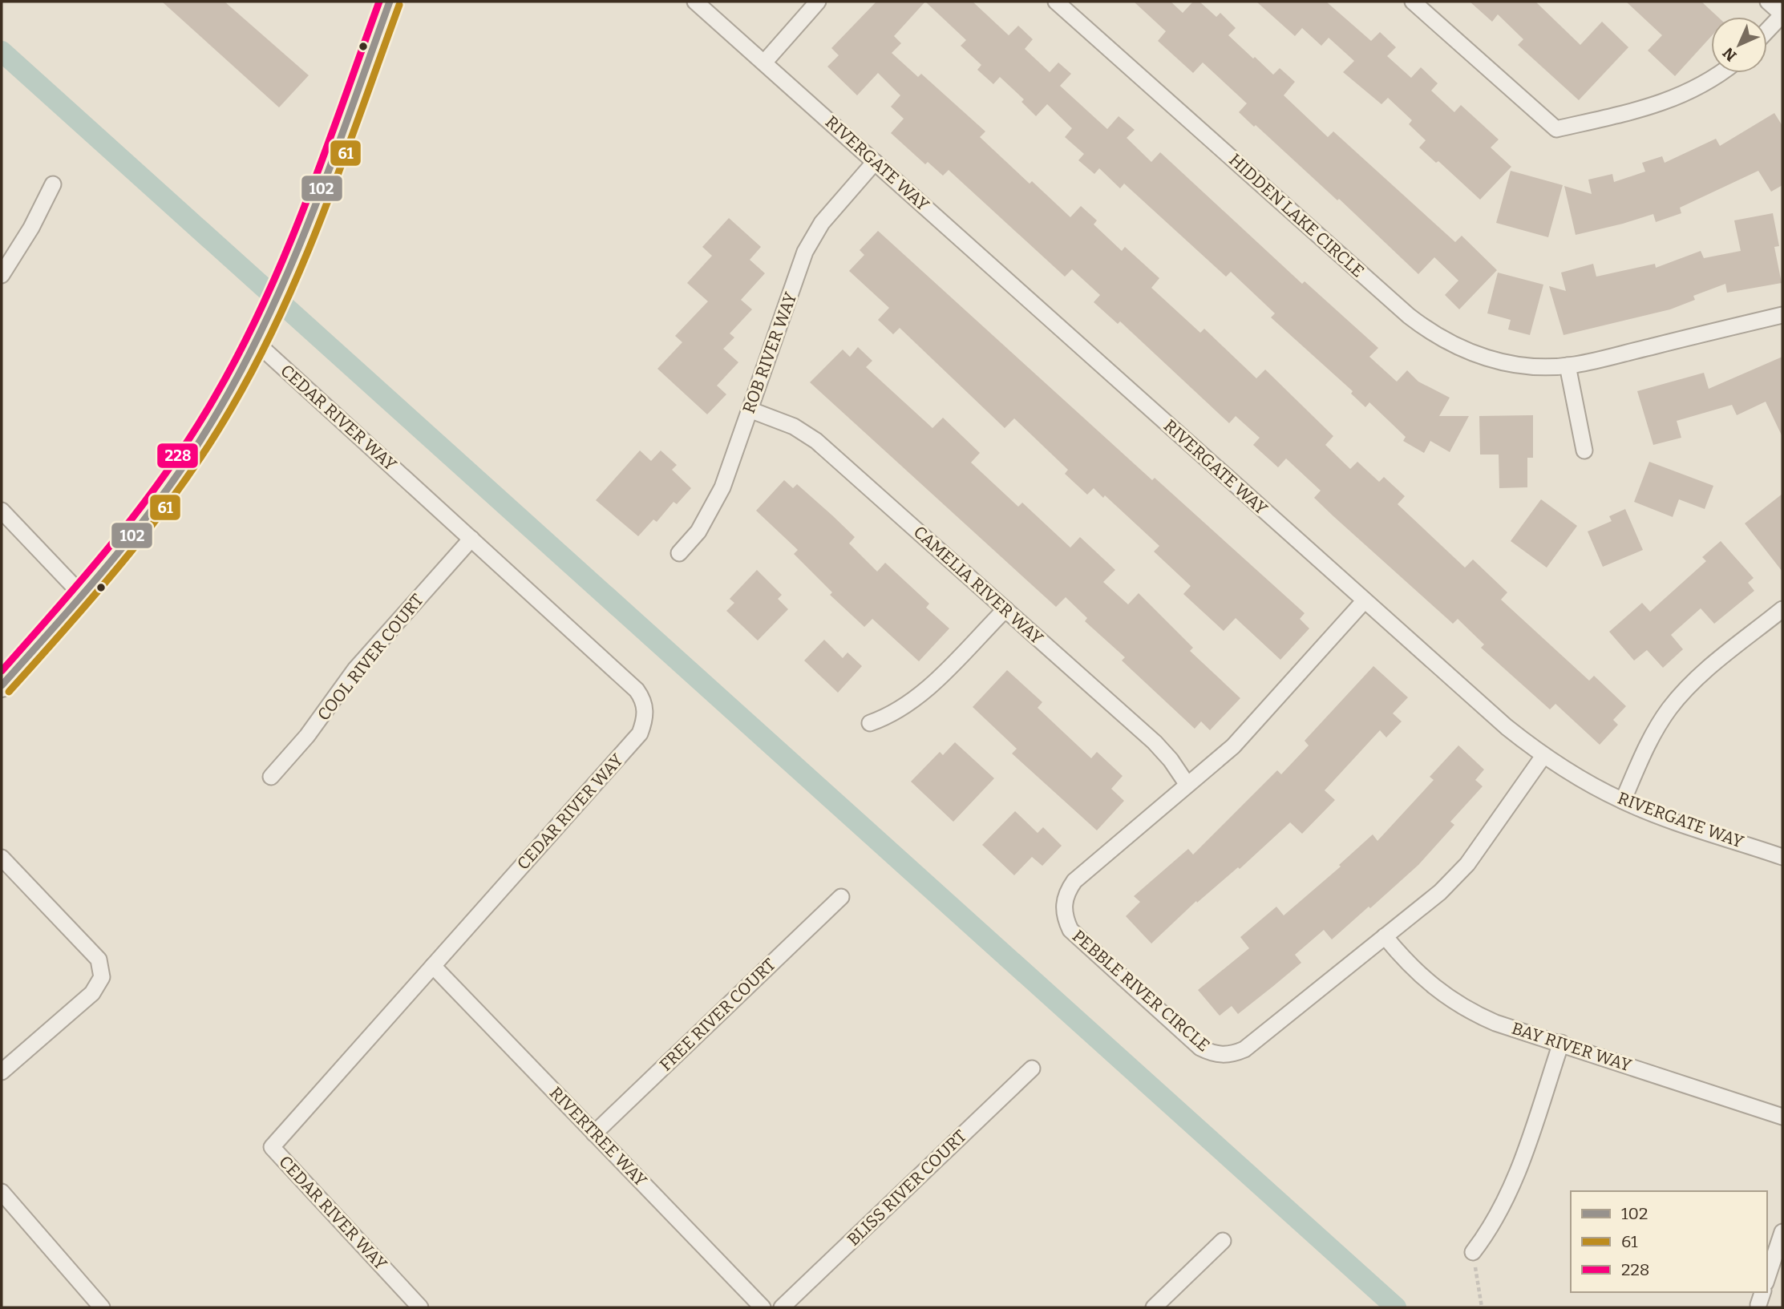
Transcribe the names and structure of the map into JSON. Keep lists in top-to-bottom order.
{
  "streets": {
    "street": [
      "RIVERGATE WAY",
      "HIDDEN LAKE CIRCLE",
      "ROB RIVER WAY",
      "CEDAR RIVER WAY",
      "CAMELIA RIVER WAY",
      "COOL RIVER COURT",
      "PEBBLE RIVER CIRCLE",
      "FREE RIVER COURT",
      "BAY RIVER WAY",
      "RIVERTREE WAY",
      "BLISS RIVER COURT"
    ]
  },
  "crossings": [
    ["RIVERGATE WAY", "ROB RIVER WAY"],
    ["RIVERGATE WAY", "PEBBLE RIVER CIRCLE"],
    ["ROB RIVER WAY", "CAMELIA RIVER WAY"],
    ["CEDAR RIVER WAY", "COOL RIVER COURT"],
    ["CEDAR RIVER WAY", "RIVERTREE WAY"],
    ["CAMELIA RIVER WAY", "PEBBLE RIVER CIRCLE"],
    ["PEBBLE RIVER CIRCLE", "BAY RIVER WAY"],
    ["FREE RIVER COURT", "RIVERTREE WAY"]
  ],
  "lines": ["transit line 102", "transit line 228", "transit line 61"],
  "legend": ["102", "61", "228"],
  "north": "bottom left"
}
